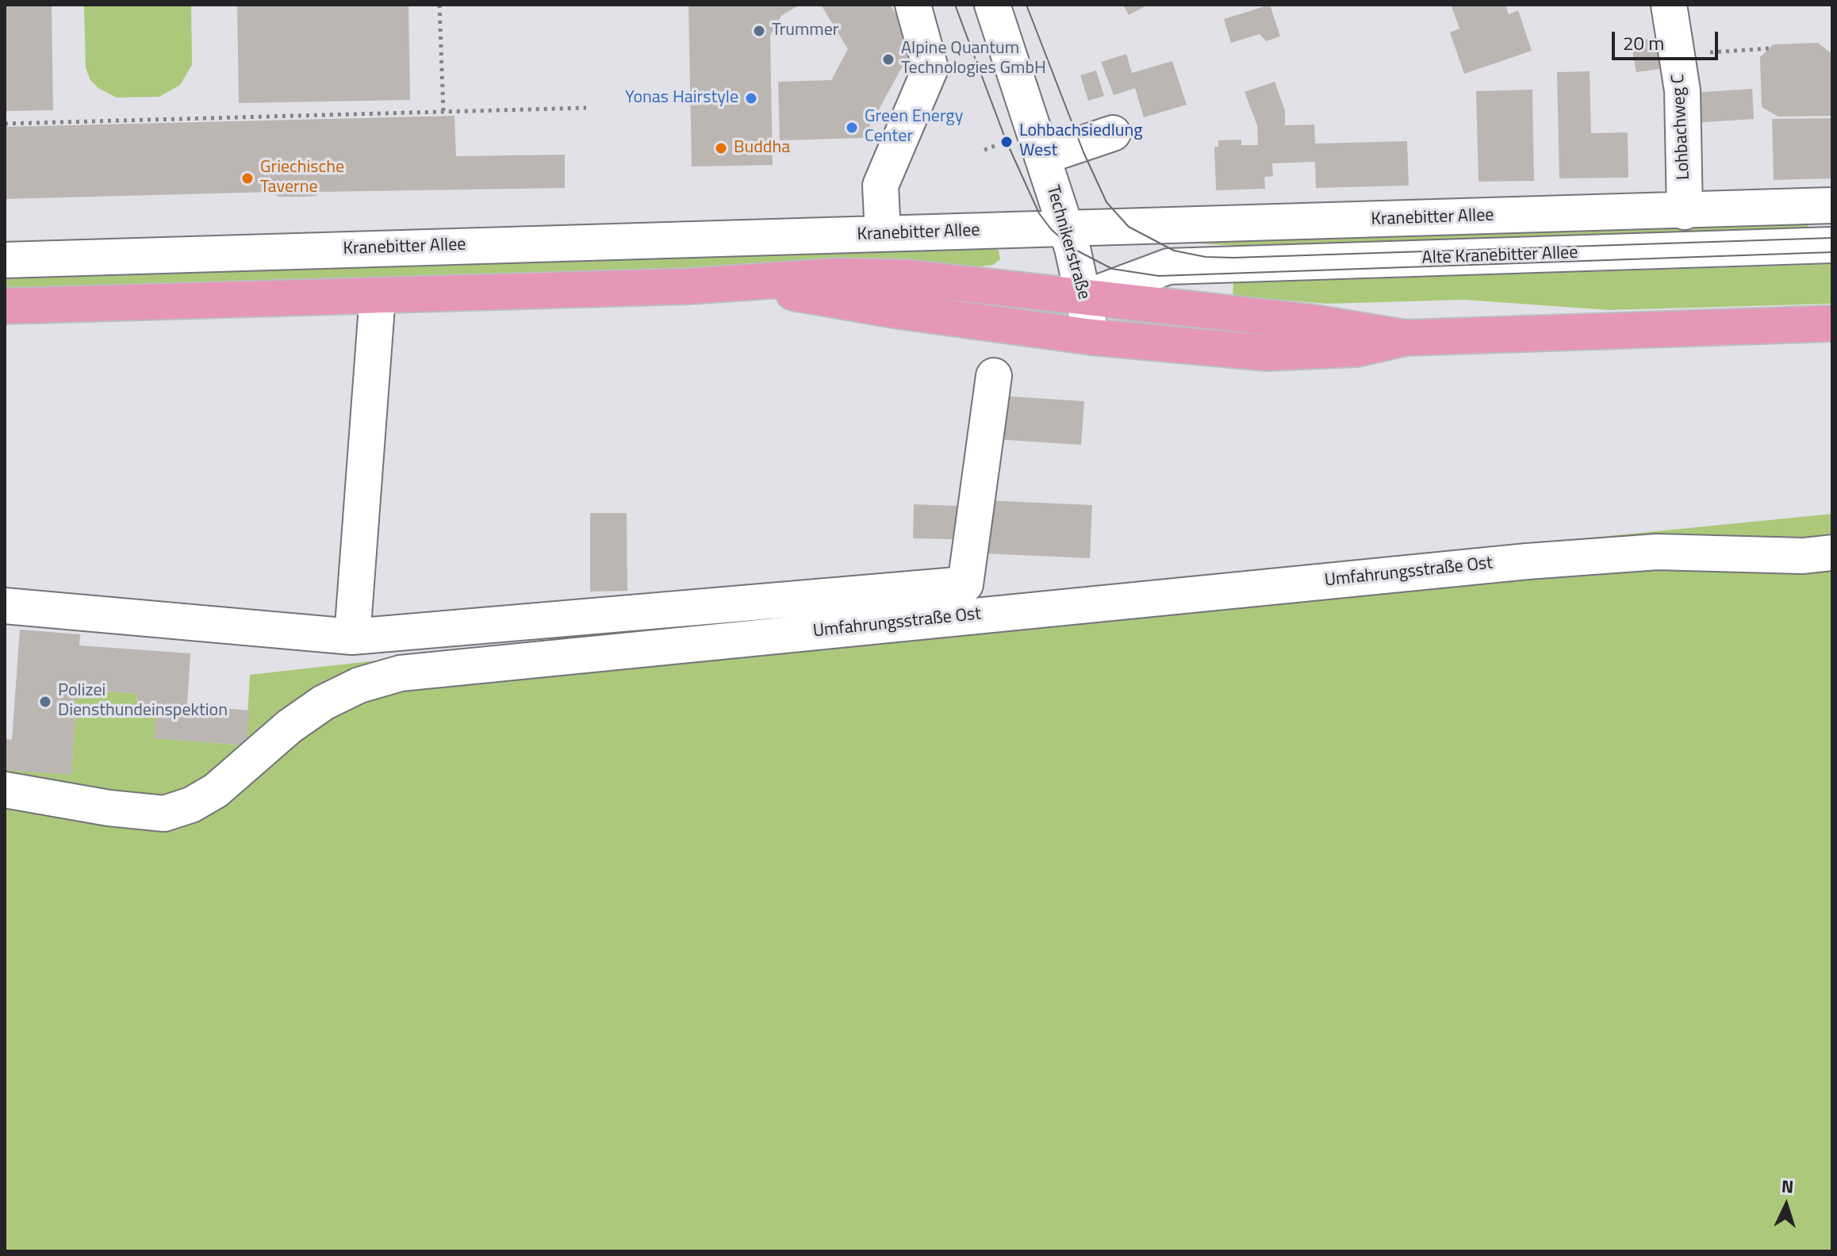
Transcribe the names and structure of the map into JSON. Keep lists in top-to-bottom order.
{
  "streets": {
    "street": [
      "Lohbachweg C",
      "Kranebitter Allee",
      "Technikerstraße",
      "Alte Kranebitter Allee",
      "Umfahrungsstraße Ost"
    ]
  },
  "crossings": [
    ["Lohbachweg C", "Kranebitter Allee"],
    ["Kranebitter Allee", "Technikerstraße"]
  ],
  "places": [
    "Trummer",
    "Alpine Quantum Technologies GmbH",
    "Yonas Hairstyle",
    "Green Energy Center",
    "Lohbachsiedlung West",
    "Buddha",
    "Griechische Taverne",
    "Polizei Diensthundeinspektion"
  ],
  "scale_bar": "20 m",
  "north": "top"
}
